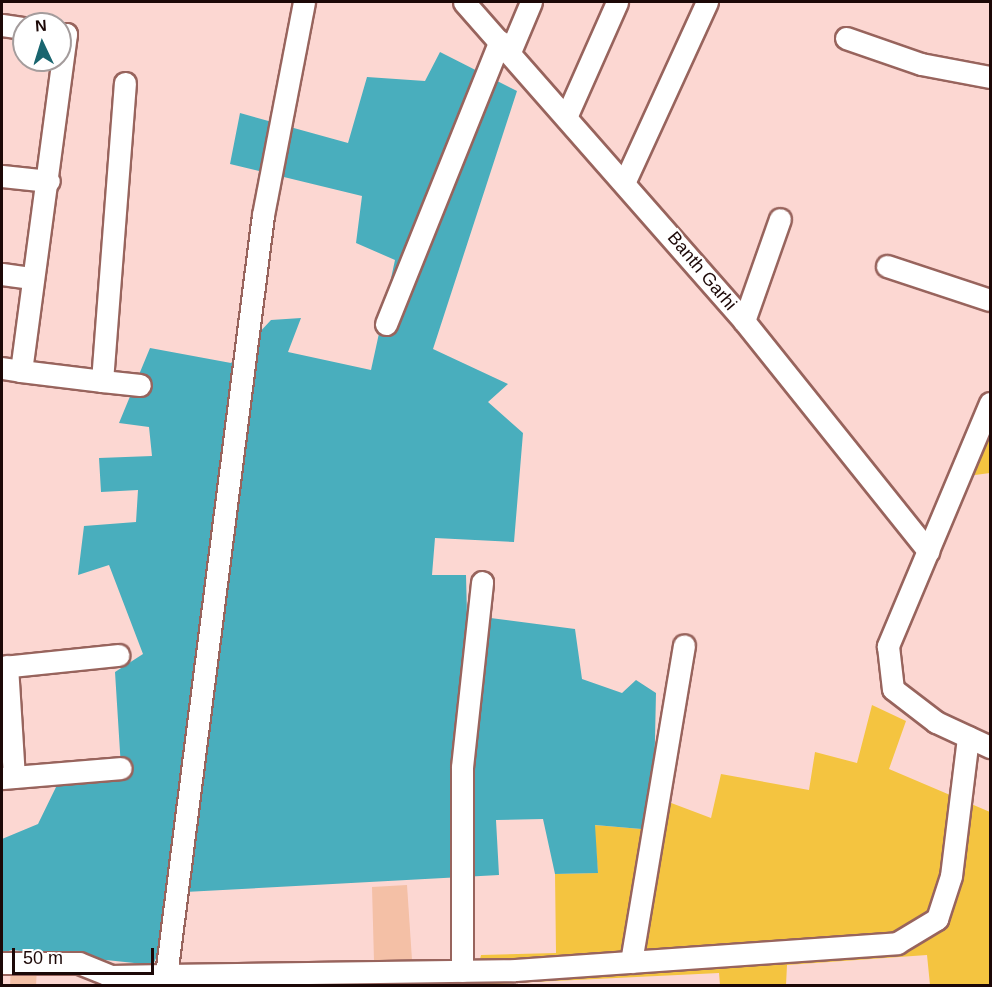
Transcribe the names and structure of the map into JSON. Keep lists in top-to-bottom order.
{
  "streets": {
    "street": ["Banth Garhi"]
  },
  "scale_bar": "50 m",
  "north": "top"
}
